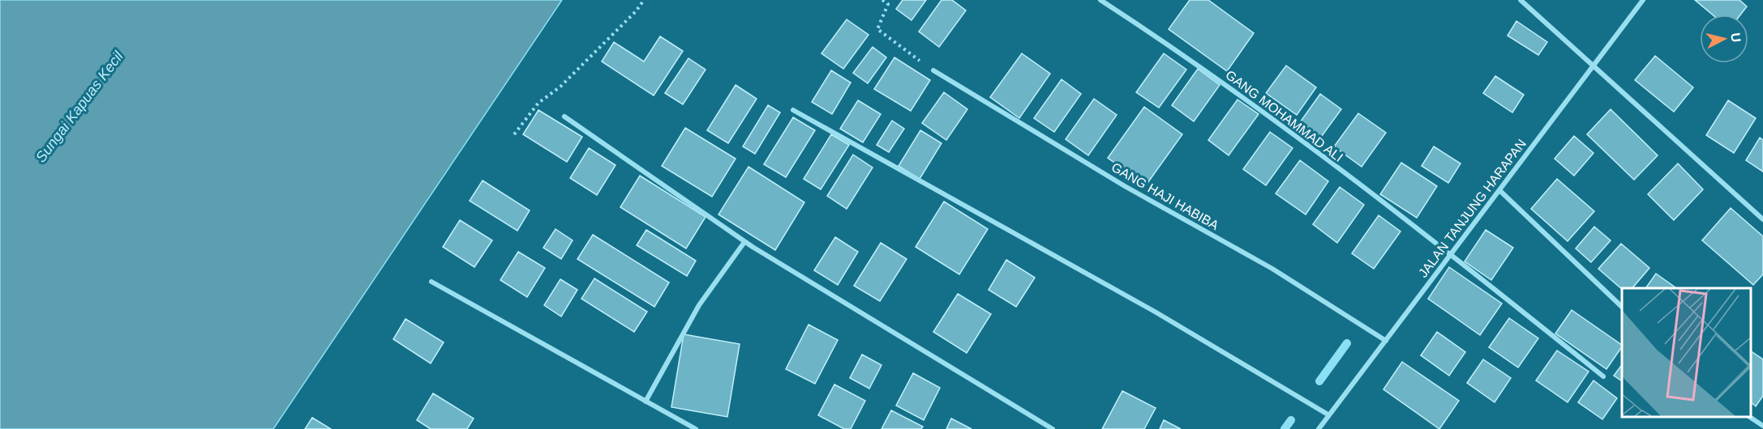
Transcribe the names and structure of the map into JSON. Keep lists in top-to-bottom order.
{
  "streets": {
    "street": ["GANG MOHAMMAD ALI", "GANG HAJI HABIBA", "JALAN TANJUNG HARAPAN"]
  },
  "crossings": [
    ["GANG MOHAMMAD ALI", "JALAN TANJUNG HARAPAN"],
    ["GANG HAJI HABIBA", "JALAN TANJUNG HARAPAN"]
  ],
  "water": ["Sungai Kapuas Kecil"],
  "north": "right"
}
